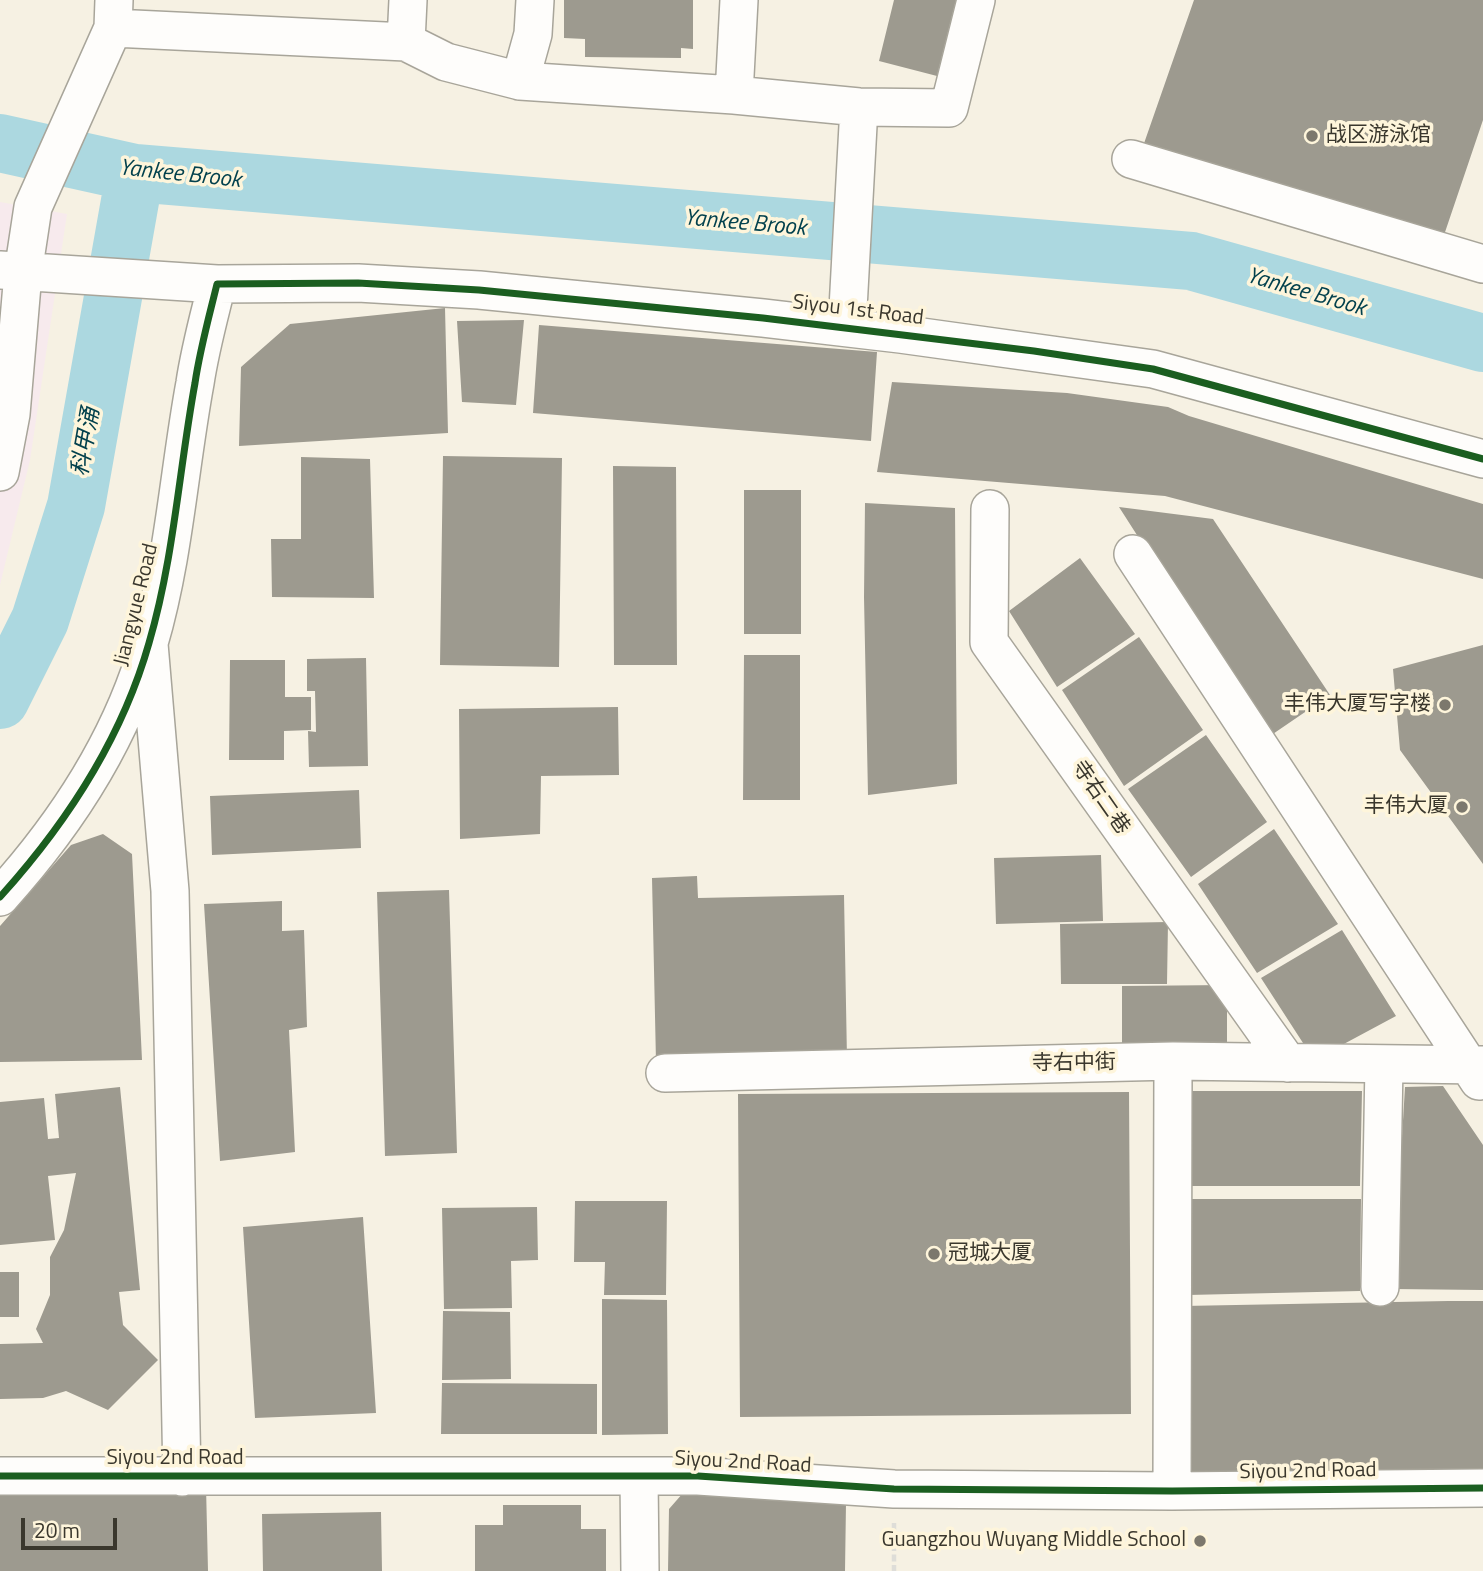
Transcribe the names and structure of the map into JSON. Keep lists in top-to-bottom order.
{
  "streets": {
    "street": [
      "Siyou 1st Road",
      "Jiangyue Road",
      "寺右二巷",
      "寺右中街",
      "Siyou 2nd Road"
    ]
  },
  "crossings": [
    ["Siyou 1st Road", "Jiangyue Road"],
    ["寺右二巷", "寺右中街"]
  ],
  "water": ["Yankee Brook", "科甲涌"],
  "places": [
    "战区游泳馆",
    "丰伟大厦写字楼",
    "丰伟大厦",
    "冠城大厦",
    "Guangzhou Wuyang Middle School"
  ],
  "scale_bar": "20 m"
}
